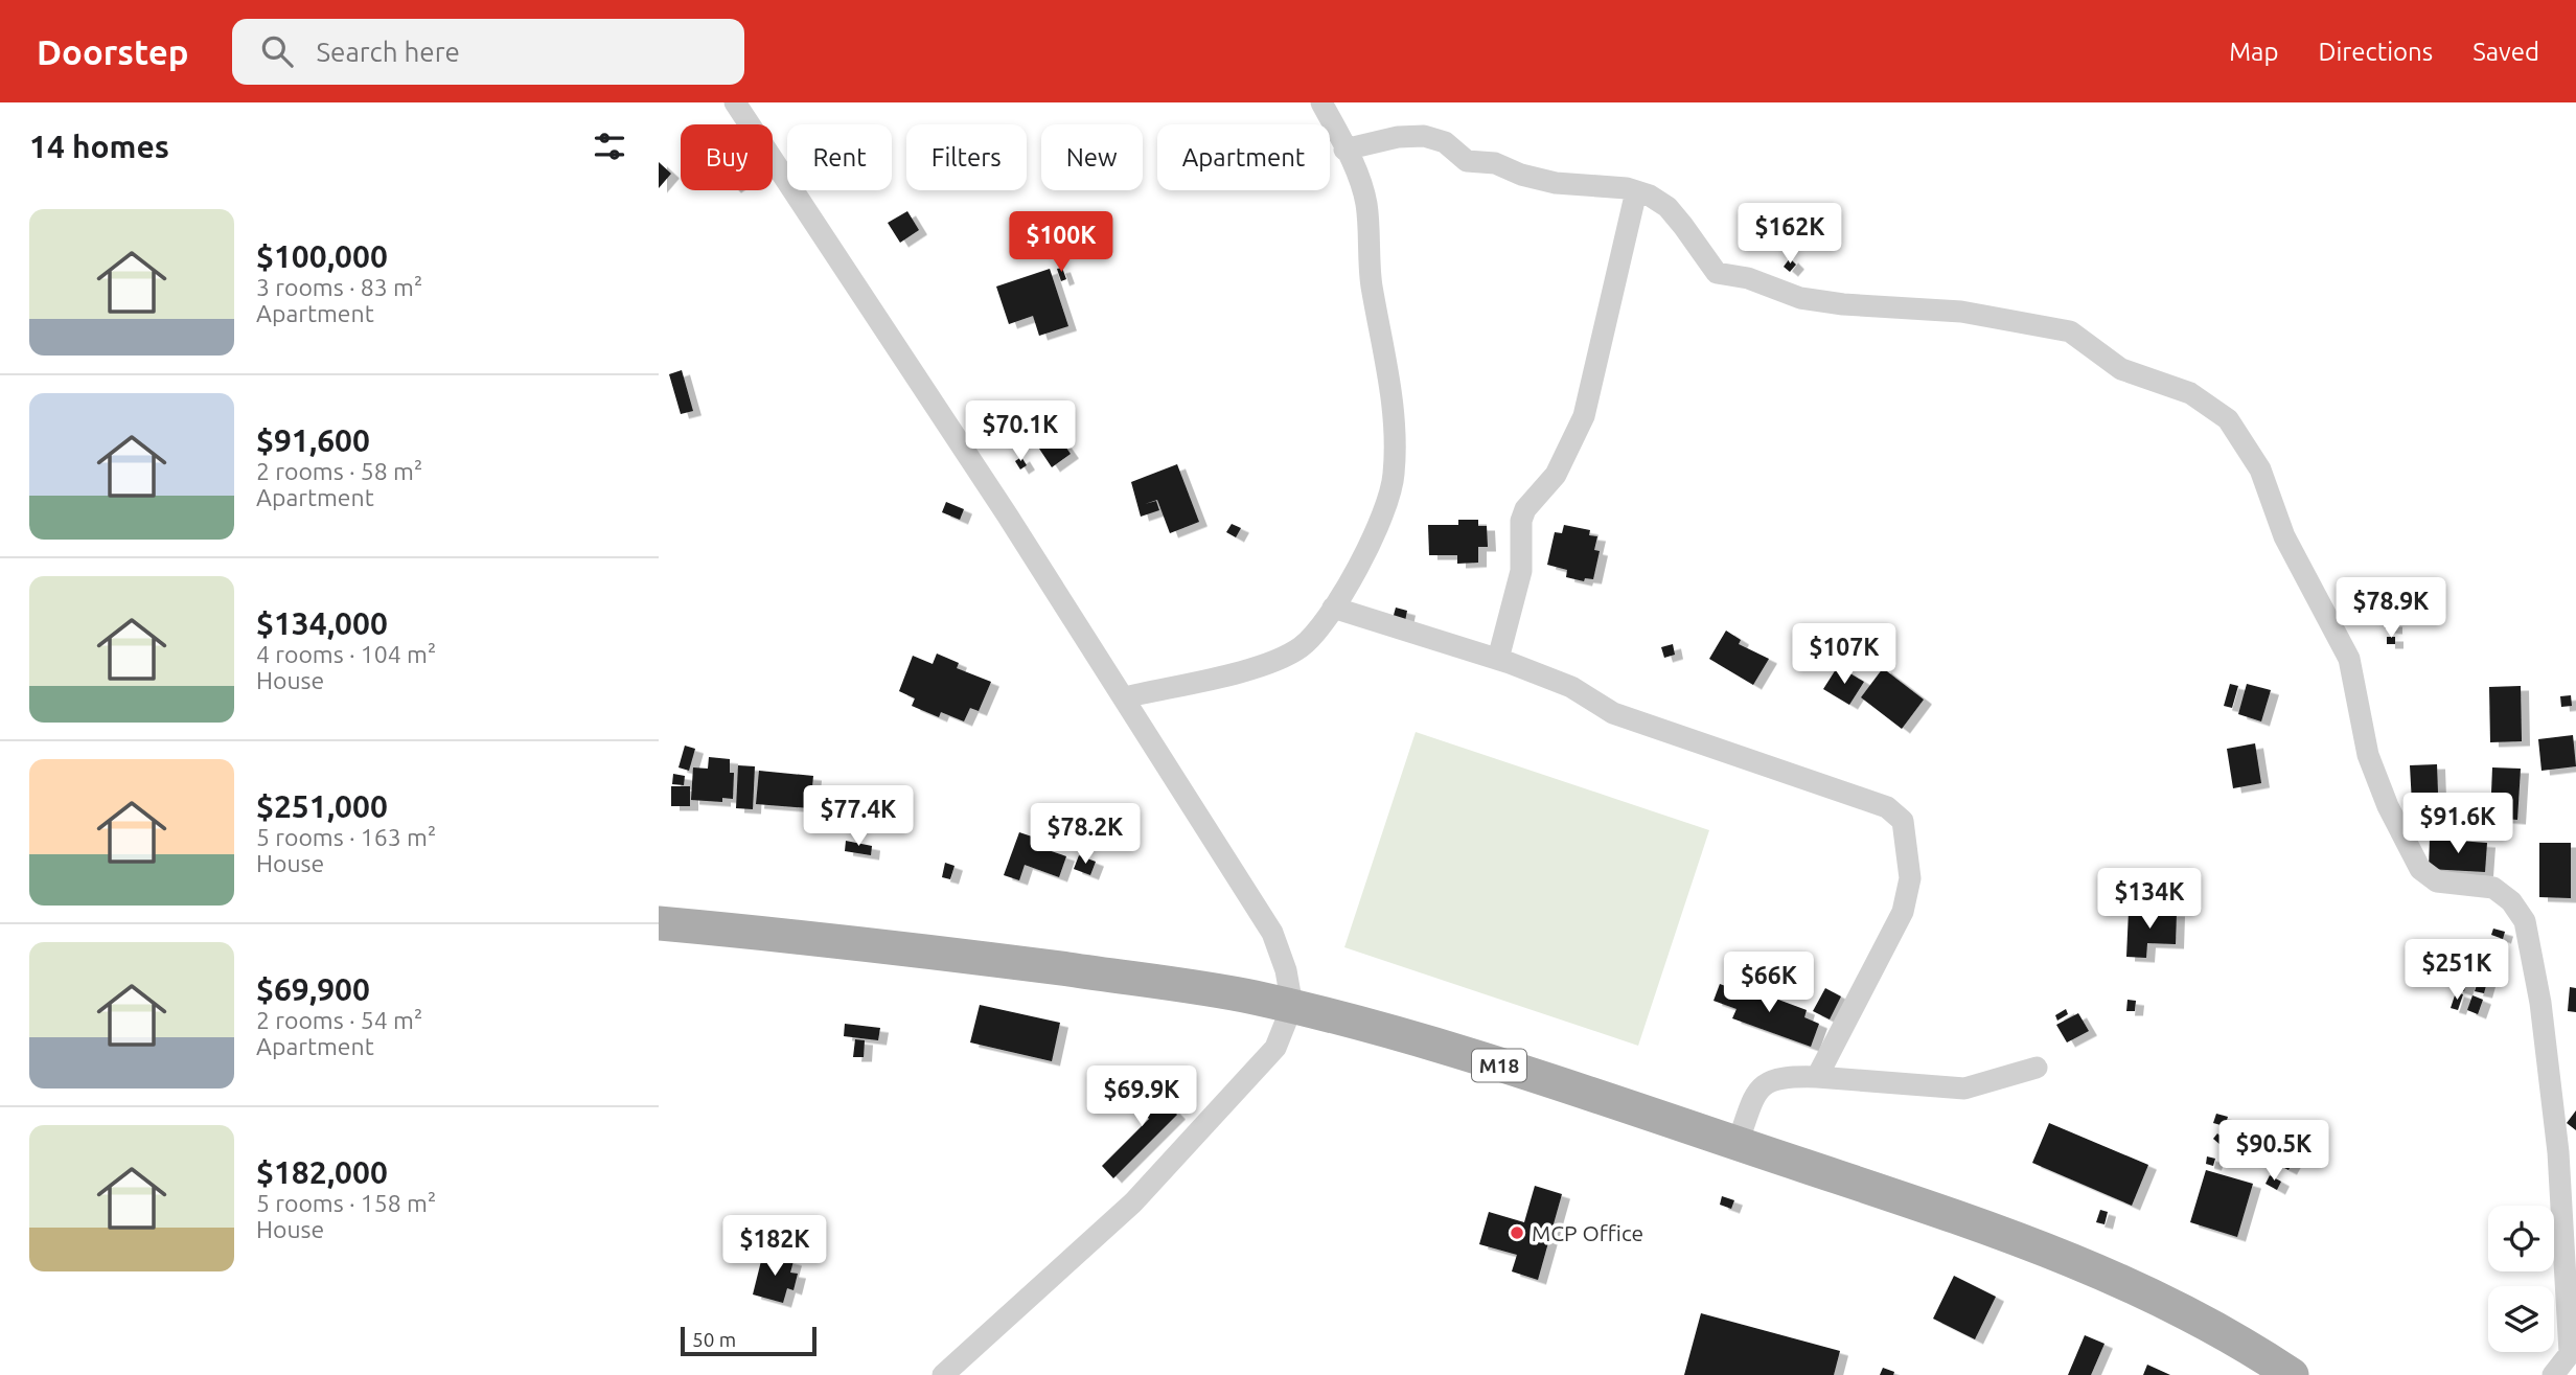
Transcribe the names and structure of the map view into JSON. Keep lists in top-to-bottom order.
{
  "streets": {
    "main road": ["M18"]
  },
  "places": ["MCP Office"],
  "scale_bar": "50 m",
  "page": {
    "header": "Doorstep",
    "search": "Search here",
    "nav": ["Map", "Directions", "Saved"],
    "heading": "14 homes",
    "chip": [
      "Buy",
      "Rent",
      "Filters",
      "New",
      "Apartment"
    ],
    "list": [
      {
        "name": "$100,000",
        "note": "3 rooms · 83 m² · Apartment"
      },
      {
        "name": "$91,600",
        "note": "2 rooms · 58 m² · Apartment"
      },
      {
        "name": "$134,000",
        "note": "4 rooms · 104 m² · House"
      },
      {
        "name": "$251,000",
        "note": "5 rooms · 163 m² · House"
      },
      {
        "name": "$69,900",
        "note": "2 rooms · 54 m² · Apartment"
      },
      {
        "name": "$182,000",
        "note": "5 rooms · 158 m² · House"
      }
    ],
    "price": [
      "$162K",
      "$100K",
      "$70.1K",
      "$78.9K",
      "$107K",
      "$77.4K",
      "$91.6K",
      "$78.2K",
      "$134K",
      "$251K",
      "$66K",
      "$69.9K",
      "$90.5K",
      "$182K"
    ],
    "scale": "50 m"
  }
}
